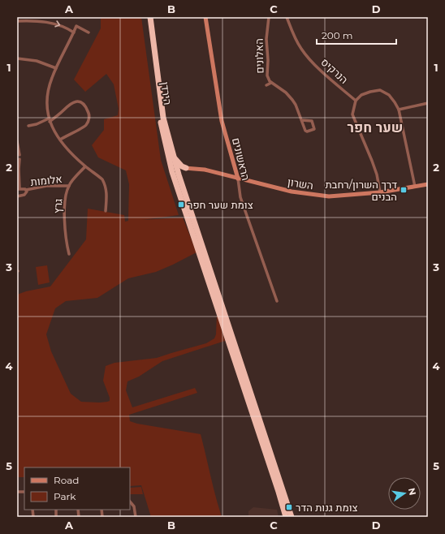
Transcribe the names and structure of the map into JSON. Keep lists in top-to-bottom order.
{
  "streets": {
    "highway": ["הירדן"],
    "main road": ["הראשונים", "השרון"],
    "street": [
      "האלונים",
      "הנרקיס",
      "אלומות",
      "גרץ"
    ]
  },
  "crossings": [
    ["הירדן", "השרון"],
    ["הראשונים", "השרון"],
    ["אלומות", "גרץ"]
  ],
  "districts": ["שער חפר"],
  "places": {
    "transit": ["דרך השרון/רחבת הבנים", "צומת שער חפר", "צומת גנות הדר"]
  },
  "legend": ["Road", "Park"],
  "scale_bar": "200 m",
  "north": "right",
  "grid": {
    "columns": [
      "A",
      "B",
      "C",
      "D"
    ],
    "rows": [
      "1",
      "2",
      "3",
      "4",
      "5"
    ]
  }
}
